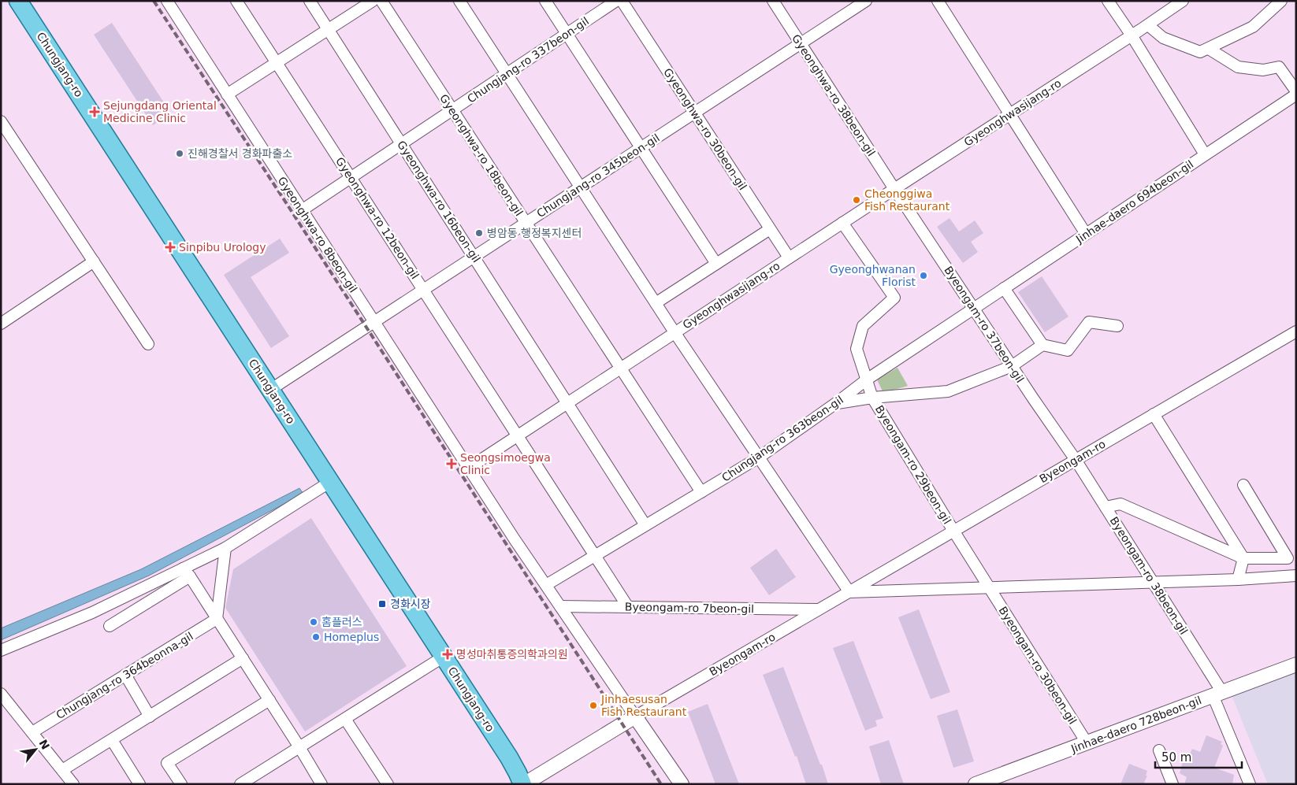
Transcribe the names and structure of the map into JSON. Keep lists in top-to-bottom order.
{
  "streets": {
    "main road": ["Chungjang-ro"],
    "street": [
      "Chungjang-ro 337beon-gil",
      "Gyeonghwa-ro 38beon-gil",
      "Gyeonghwasijang-ro",
      "Gyeonghwa-ro 30beon-gil",
      "Gyeonghwa-ro 18beon-gil",
      "Chungjang-ro 345beon-gil",
      "Gyeonghwa-ro 16beon-gil",
      "Jinhae-daero 694beon-gil",
      "Gyeonghwa-ro 12beon-gil",
      "Gyeonghwa-ro 8beon-gil",
      "Byeongam-ro 37beon-gil",
      "Chungjang-ro 363beon-gil",
      "Byeongam-ro",
      "Byeongam-ro 29beon-gil",
      "Byeongam-ro 38beon-gil",
      "Byeongam-ro 7beon-gil",
      "Byeongam-ro 30beon-gil",
      "Chungjang-ro 364beonna-gil",
      "Jinhae-daero 728beon-gil"
    ]
  },
  "crossings": [
    ["Chungjang-ro 337beon-gil", "Gyeonghwa-ro 18beon-gil"],
    ["Chungjang-ro 337beon-gil", "Gyeonghwa-ro 16beon-gil"],
    ["Chungjang-ro 337beon-gil", "Gyeonghwa-ro 12beon-gil"],
    ["Chungjang-ro 337beon-gil", "Gyeonghwa-ro 8beon-gil"],
    ["Chungjang-ro", "Chungjang-ro 345beon-gil"],
    ["Gyeonghwa-ro 38beon-gil", "Gyeonghwasijang-ro"],
    ["Gyeonghwa-ro 38beon-gil", "Chungjang-ro 345beon-gil"],
    ["Gyeonghwa-ro 38beon-gil", "Byeongam-ro 37beon-gil"],
    ["Gyeonghwasijang-ro", "Gyeonghwa-ro 30beon-gil"],
    ["Gyeonghwasijang-ro", "Gyeonghwa-ro 18beon-gil"],
    ["Gyeonghwasijang-ro", "Gyeonghwa-ro 16beon-gil"],
    ["Gyeonghwasijang-ro", "Gyeonghwa-ro 12beon-gil"],
    ["Gyeonghwasijang-ro", "Gyeonghwa-ro 8beon-gil"],
    ["Gyeonghwasijang-ro", "Byeongam-ro 37beon-gil"],
    ["Gyeonghwa-ro 30beon-gil", "Chungjang-ro 345beon-gil"],
    ["Gyeonghwa-ro 18beon-gil", "Chungjang-ro 345beon-gil"],
    ["Chungjang-ro 345beon-gil", "Gyeonghwa-ro 16beon-gil"],
    ["Chungjang-ro 345beon-gil", "Gyeonghwa-ro 12beon-gil"],
    ["Chungjang-ro 345beon-gil", "Gyeonghwa-ro 8beon-gil"],
    ["Jinhae-daero 694beon-gil", "Byeongam-ro 37beon-gil"],
    ["Jinhae-daero 694beon-gil", "Chungjang-ro 363beon-gil"],
    ["Byeongam-ro 37beon-gil", "Chungjang-ro 363beon-gil"],
    ["Byeongam-ro 37beon-gil", "Byeongam-ro"],
    ["Byeongam-ro 37beon-gil", "Byeongam-ro 38beon-gil"],
    ["Byeongam-ro", "Byeongam-ro 29beon-gil"],
    ["Byeongam-ro", "Byeongam-ro 38beon-gil"],
    ["Byeongam-ro", "Byeongam-ro 7beon-gil"],
    ["Byeongam-ro", "Byeongam-ro 30beon-gil"],
    ["Byeongam-ro 29beon-gil", "Byeongam-ro 30beon-gil"],
    ["Byeongam-ro 38beon-gil", "Jinhae-daero 728beon-gil"],
    ["Byeongam-ro 30beon-gil", "Jinhae-daero 728beon-gil"]
  ],
  "places": {
    "health": [
      "Sejungdang Oriental Medicine Clinic",
      "Sinpibu Urology",
      "Seongsimoegwa Clinic",
      "명성마취통증의학과의원"
    ],
    "other": [
      "진해경찰서 경화파출소",
      "Cheonggiwa Fish Restaurant",
      "병암동 행정복지센터",
      "Gyeonghwanan Florist",
      "홈플러스",
      "Homeplus",
      "Jinhaesusan Fish Restaurant"
    ],
    "transit": ["경화시장"]
  },
  "scale_bar": "50 m",
  "north": "top right"
}
